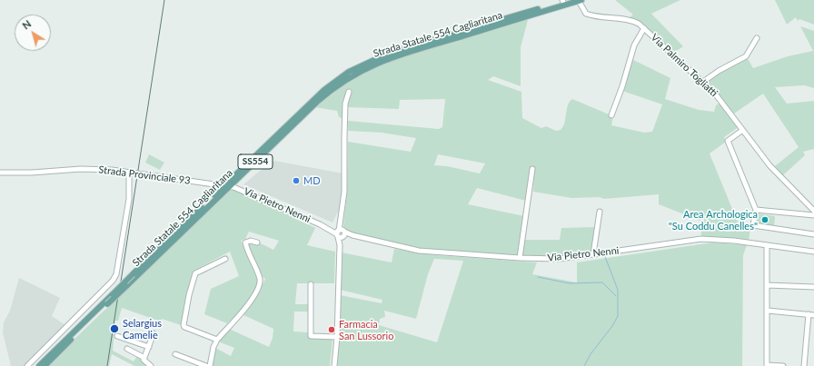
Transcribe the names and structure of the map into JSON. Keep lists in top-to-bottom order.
{
  "streets": {
    "main road": ["Strada Statale 554 Cagliaritana", "SS554"],
    "street": ["Via Palmiro Togliatti", "Strada Provinciale 93", "Via Pietro Nenni"]
  },
  "crossings": [
    ["Strada Statale 554 Cagliaritana", "Via Palmiro Togliatti"],
    ["Strada Statale 554 Cagliaritana", "Strada Provinciale 93"],
    ["Strada Statale 554 Cagliaritana", "Via Pietro Nenni"],
    ["Strada Provinciale 93", "Via Pietro Nenni"]
  ],
  "places": [
    "MD",
    "Area Archologica \"Su Coddu Canelles\"",
    "Selargius Camelie",
    "Farmacia San Lussorio"
  ],
  "north": "top left"
}
